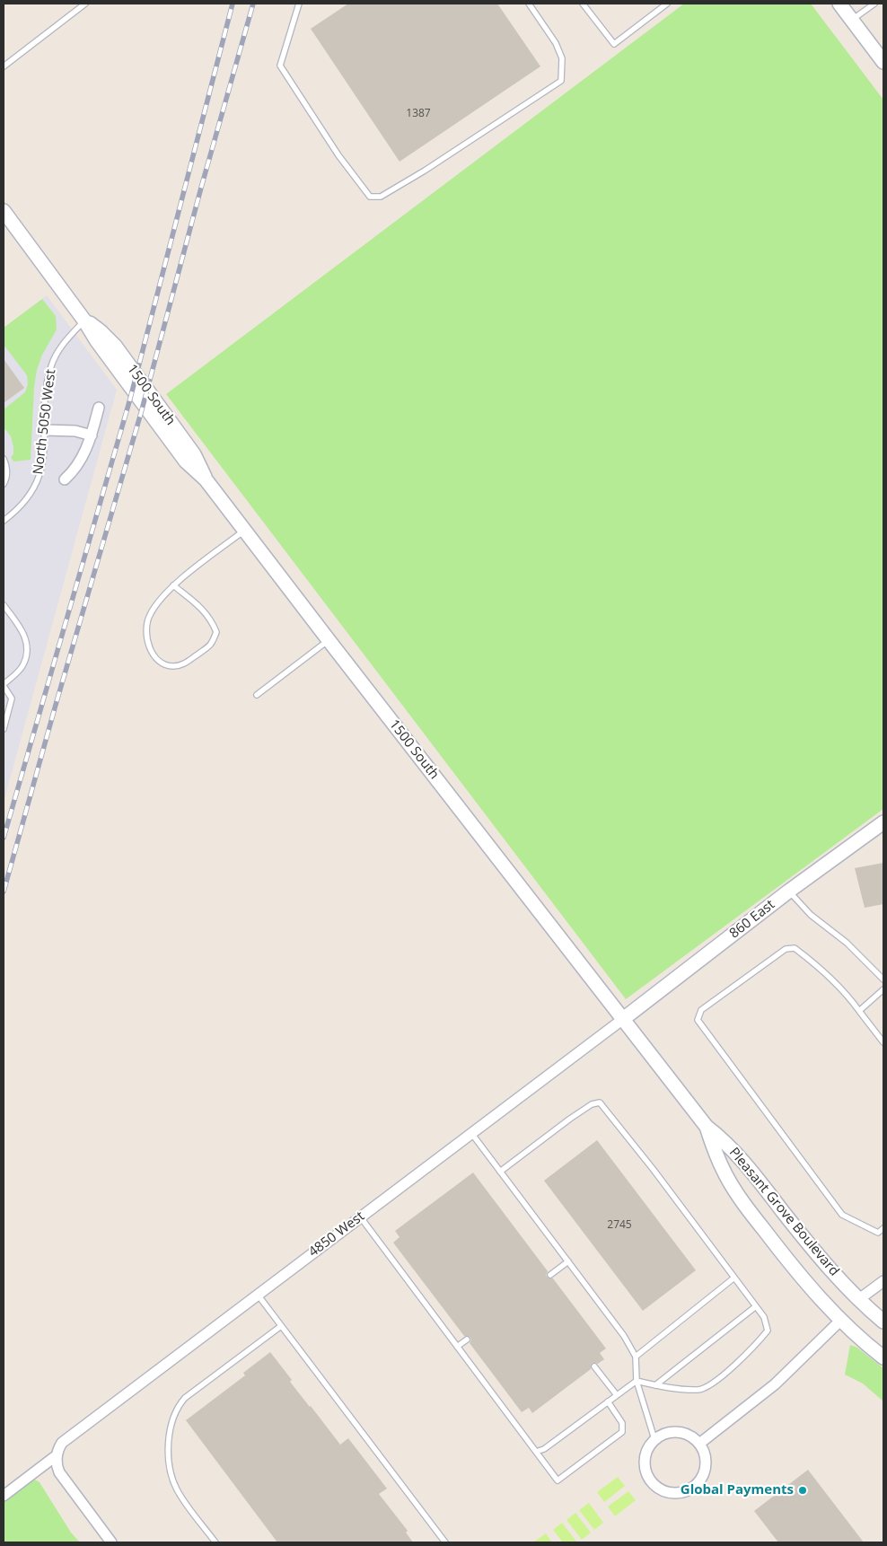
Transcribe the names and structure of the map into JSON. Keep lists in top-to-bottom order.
{
  "streets": {
    "street": [
      "1500 South",
      "860 East",
      "Pleasant Grove Boulevard",
      "4850 West"
    ],
    "lane": ["North 5050 West"]
  },
  "crossings": [
    ["1500 South", "North 5050 West"],
    ["1500 South", "860 East"],
    ["1500 South", "Pleasant Grove Boulevard"],
    ["1500 South", "4850 West"],
    ["860 East", "Pleasant Grove Boulevard"],
    ["860 East", "4850 West"],
    ["Pleasant Grove Boulevard", "4850 West"]
  ],
  "places": ["Global Payments"],
  "house_numbers": ["1387", "2745"]
}
